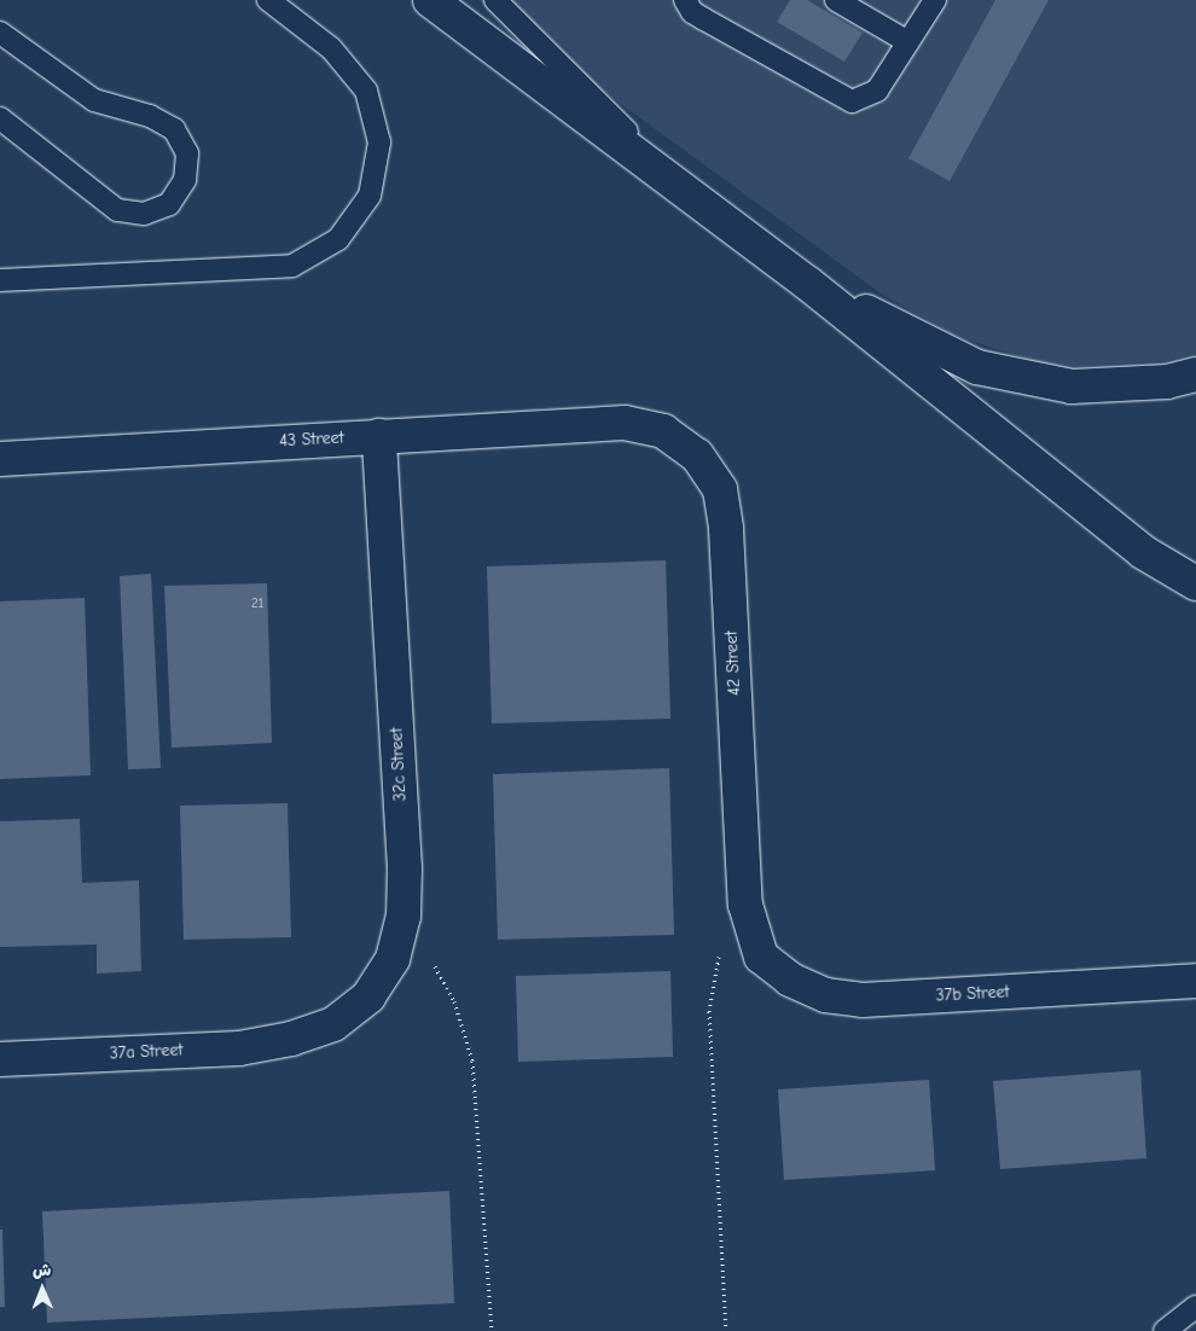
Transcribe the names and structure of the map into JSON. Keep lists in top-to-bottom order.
{
  "streets": {
    "street": [
      "43 Street",
      "42 Street",
      "32c Street",
      "37b Street",
      "37a Street"
    ]
  },
  "crossings": [
    ["43 Street", "42 Street"],
    ["43 Street", "32c Street"],
    ["42 Street", "37b Street"],
    ["32c Street", "37a Street"]
  ],
  "house_numbers": ["21"],
  "north": "top"
}
